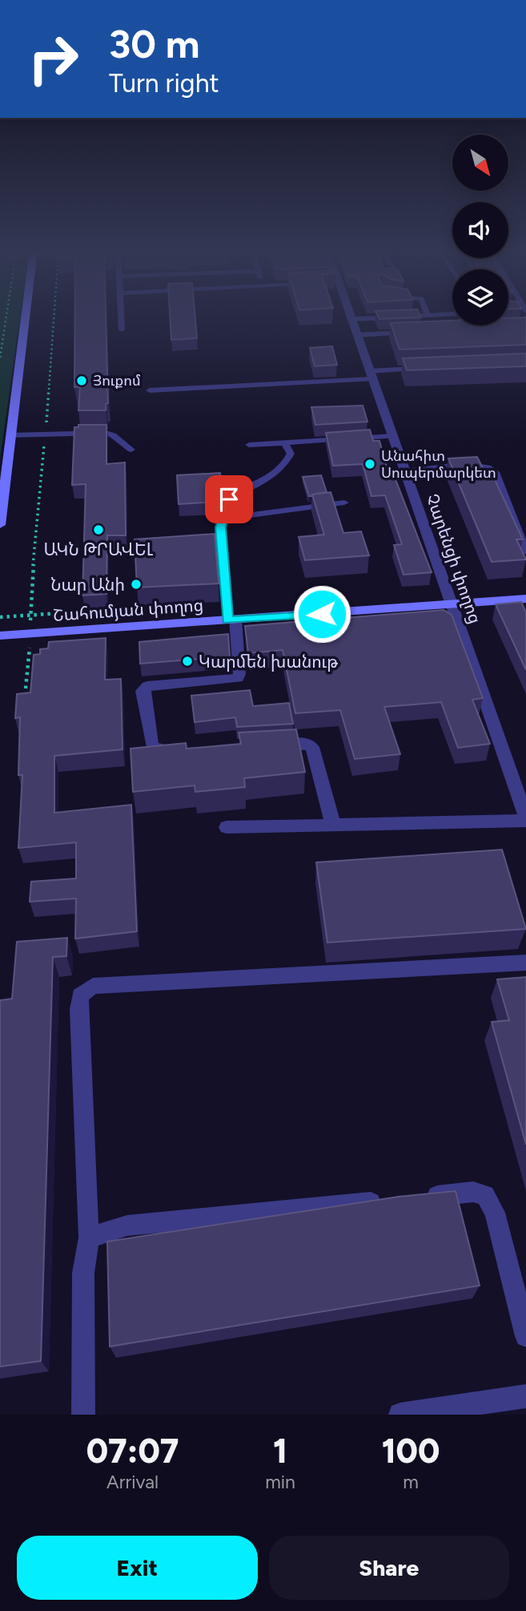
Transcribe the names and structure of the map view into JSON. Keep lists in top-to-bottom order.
{
  "streets": {
    "main road": ["Շահումյան փողոց"],
    "street": ["Չարենցի փողոց"]
  },
  "crossings": [
    ["Չարենցի փողոց", "Շահումյան փողոց"]
  ],
  "places": [
    "Յուքոմ",
    "Անահիտ Սուպերմարկետ",
    "ԱԿՆ ԹՐԱՎԵԼ",
    "Նար Անի",
    "Կարմեն խանութ"
  ],
  "north": "bottom right",
  "page": {
    "turn": ["30 m", "Turn right"],
    "eta": [
      "07:07",
      "Arrival",
      "1",
      "min",
      "100",
      "m"
    ],
    "buttons": ["Exit", "Share"]
  }
}
